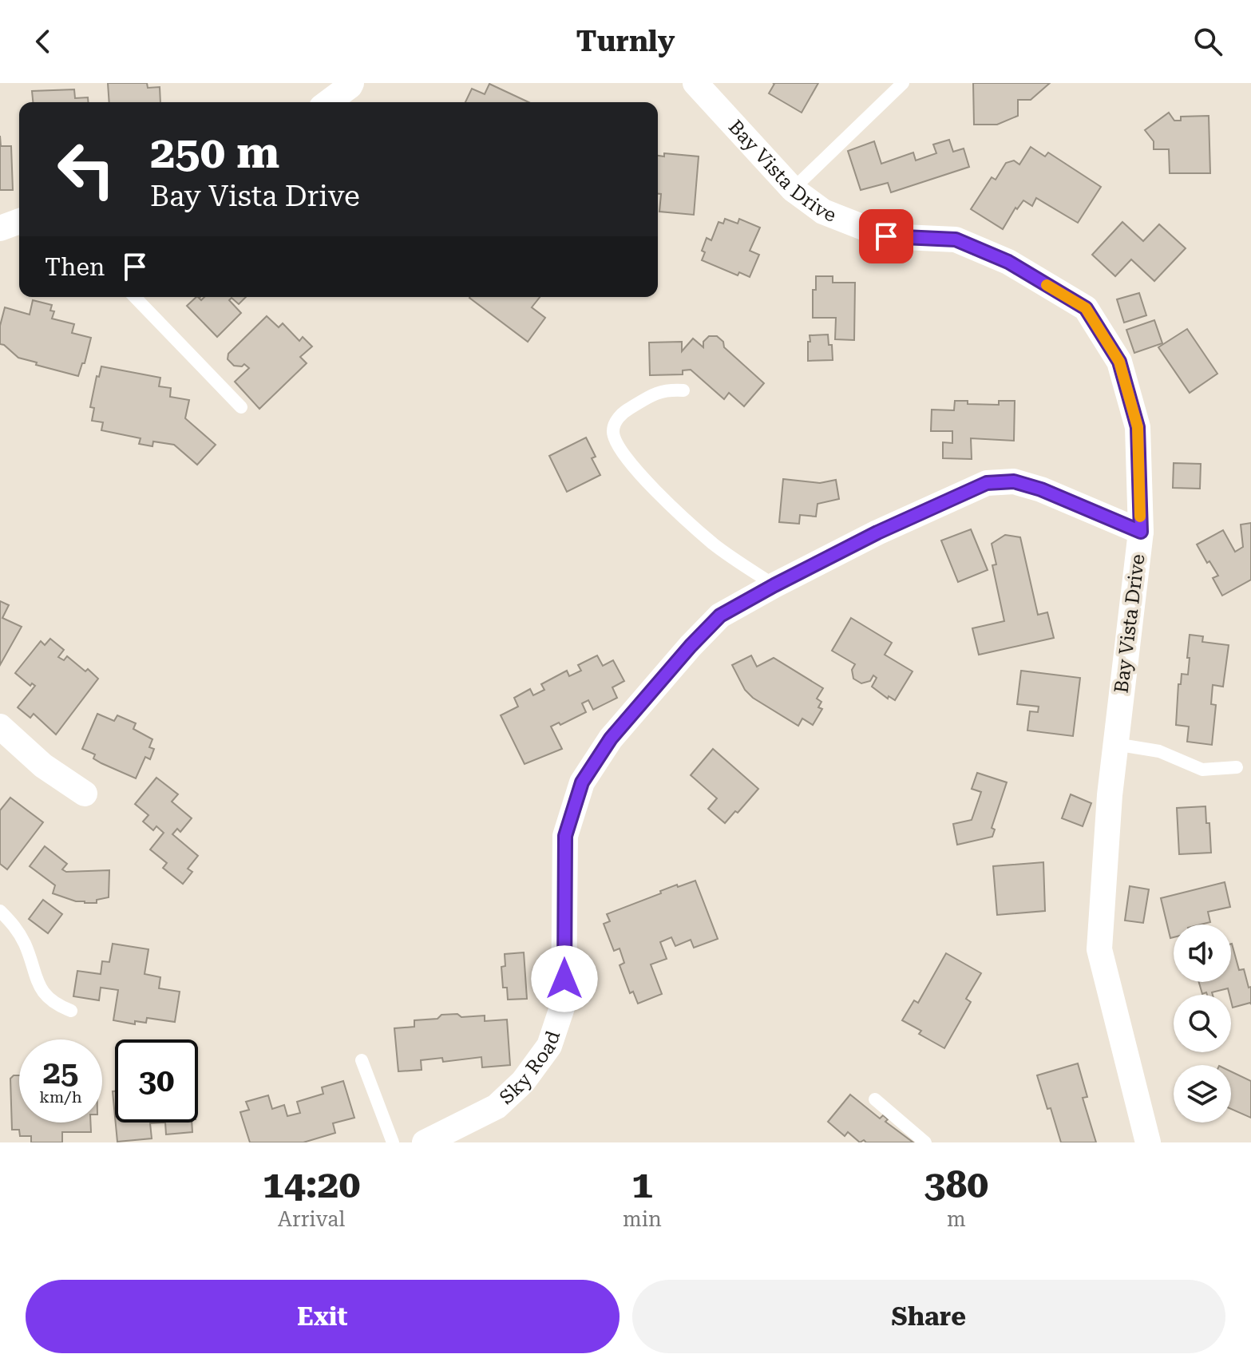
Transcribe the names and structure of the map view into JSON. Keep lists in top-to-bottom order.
{
  "streets": {
    "street": ["Bay Vista Drive", "Sky Road"]
  },
  "crossings": [
    ["Bay Vista Drive", "Sky Road"]
  ],
  "page": {
    "header": "Turnly",
    "turn": ["250 m", "Bay Vista Drive"],
    "then": "Then",
    "speed": "25 km/h",
    "limit": "30",
    "eta": [
      "14:20",
      "Arrival",
      "1",
      "min",
      "380",
      "m"
    ],
    "buttons": ["Exit", "Share"]
  }
}
